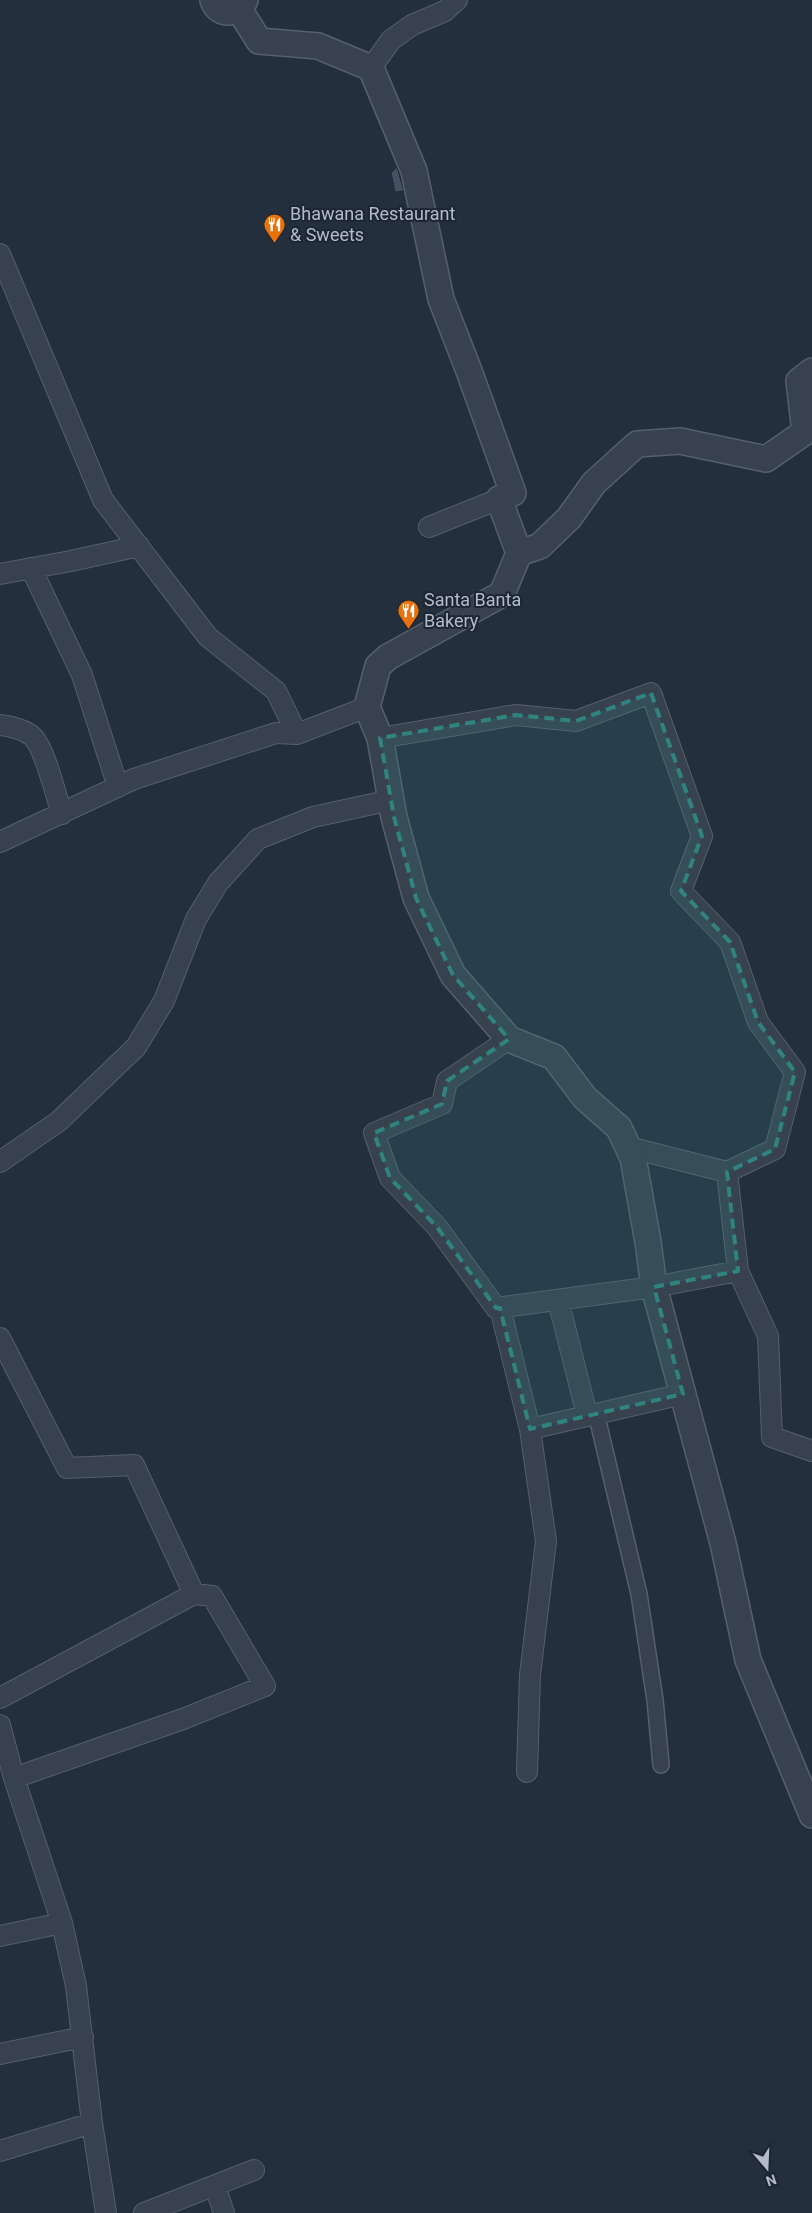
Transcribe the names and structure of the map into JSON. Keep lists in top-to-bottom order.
{
  "places": {
    "restaurant": ["Bhawana Restaurant & Sweets", "Santa Banta Bakery"]
  },
  "north": "bottom"
}
